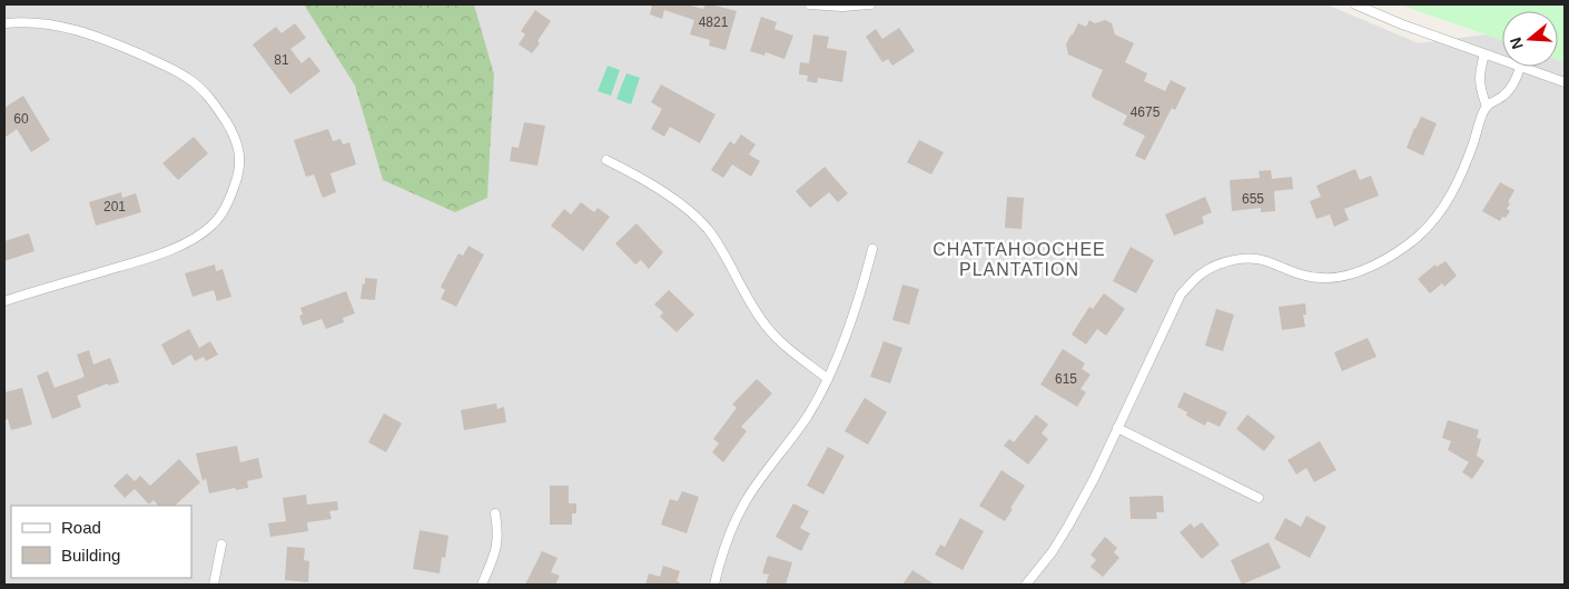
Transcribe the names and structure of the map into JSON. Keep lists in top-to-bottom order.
{
  "districts": ["CHATTAHOOCHEE PLANTATION"],
  "house_numbers": [
    "4821",
    "81",
    "4675",
    "60",
    "655",
    "201",
    "615"
  ],
  "legend": ["Road", "Building"],
  "north": "left"
}
